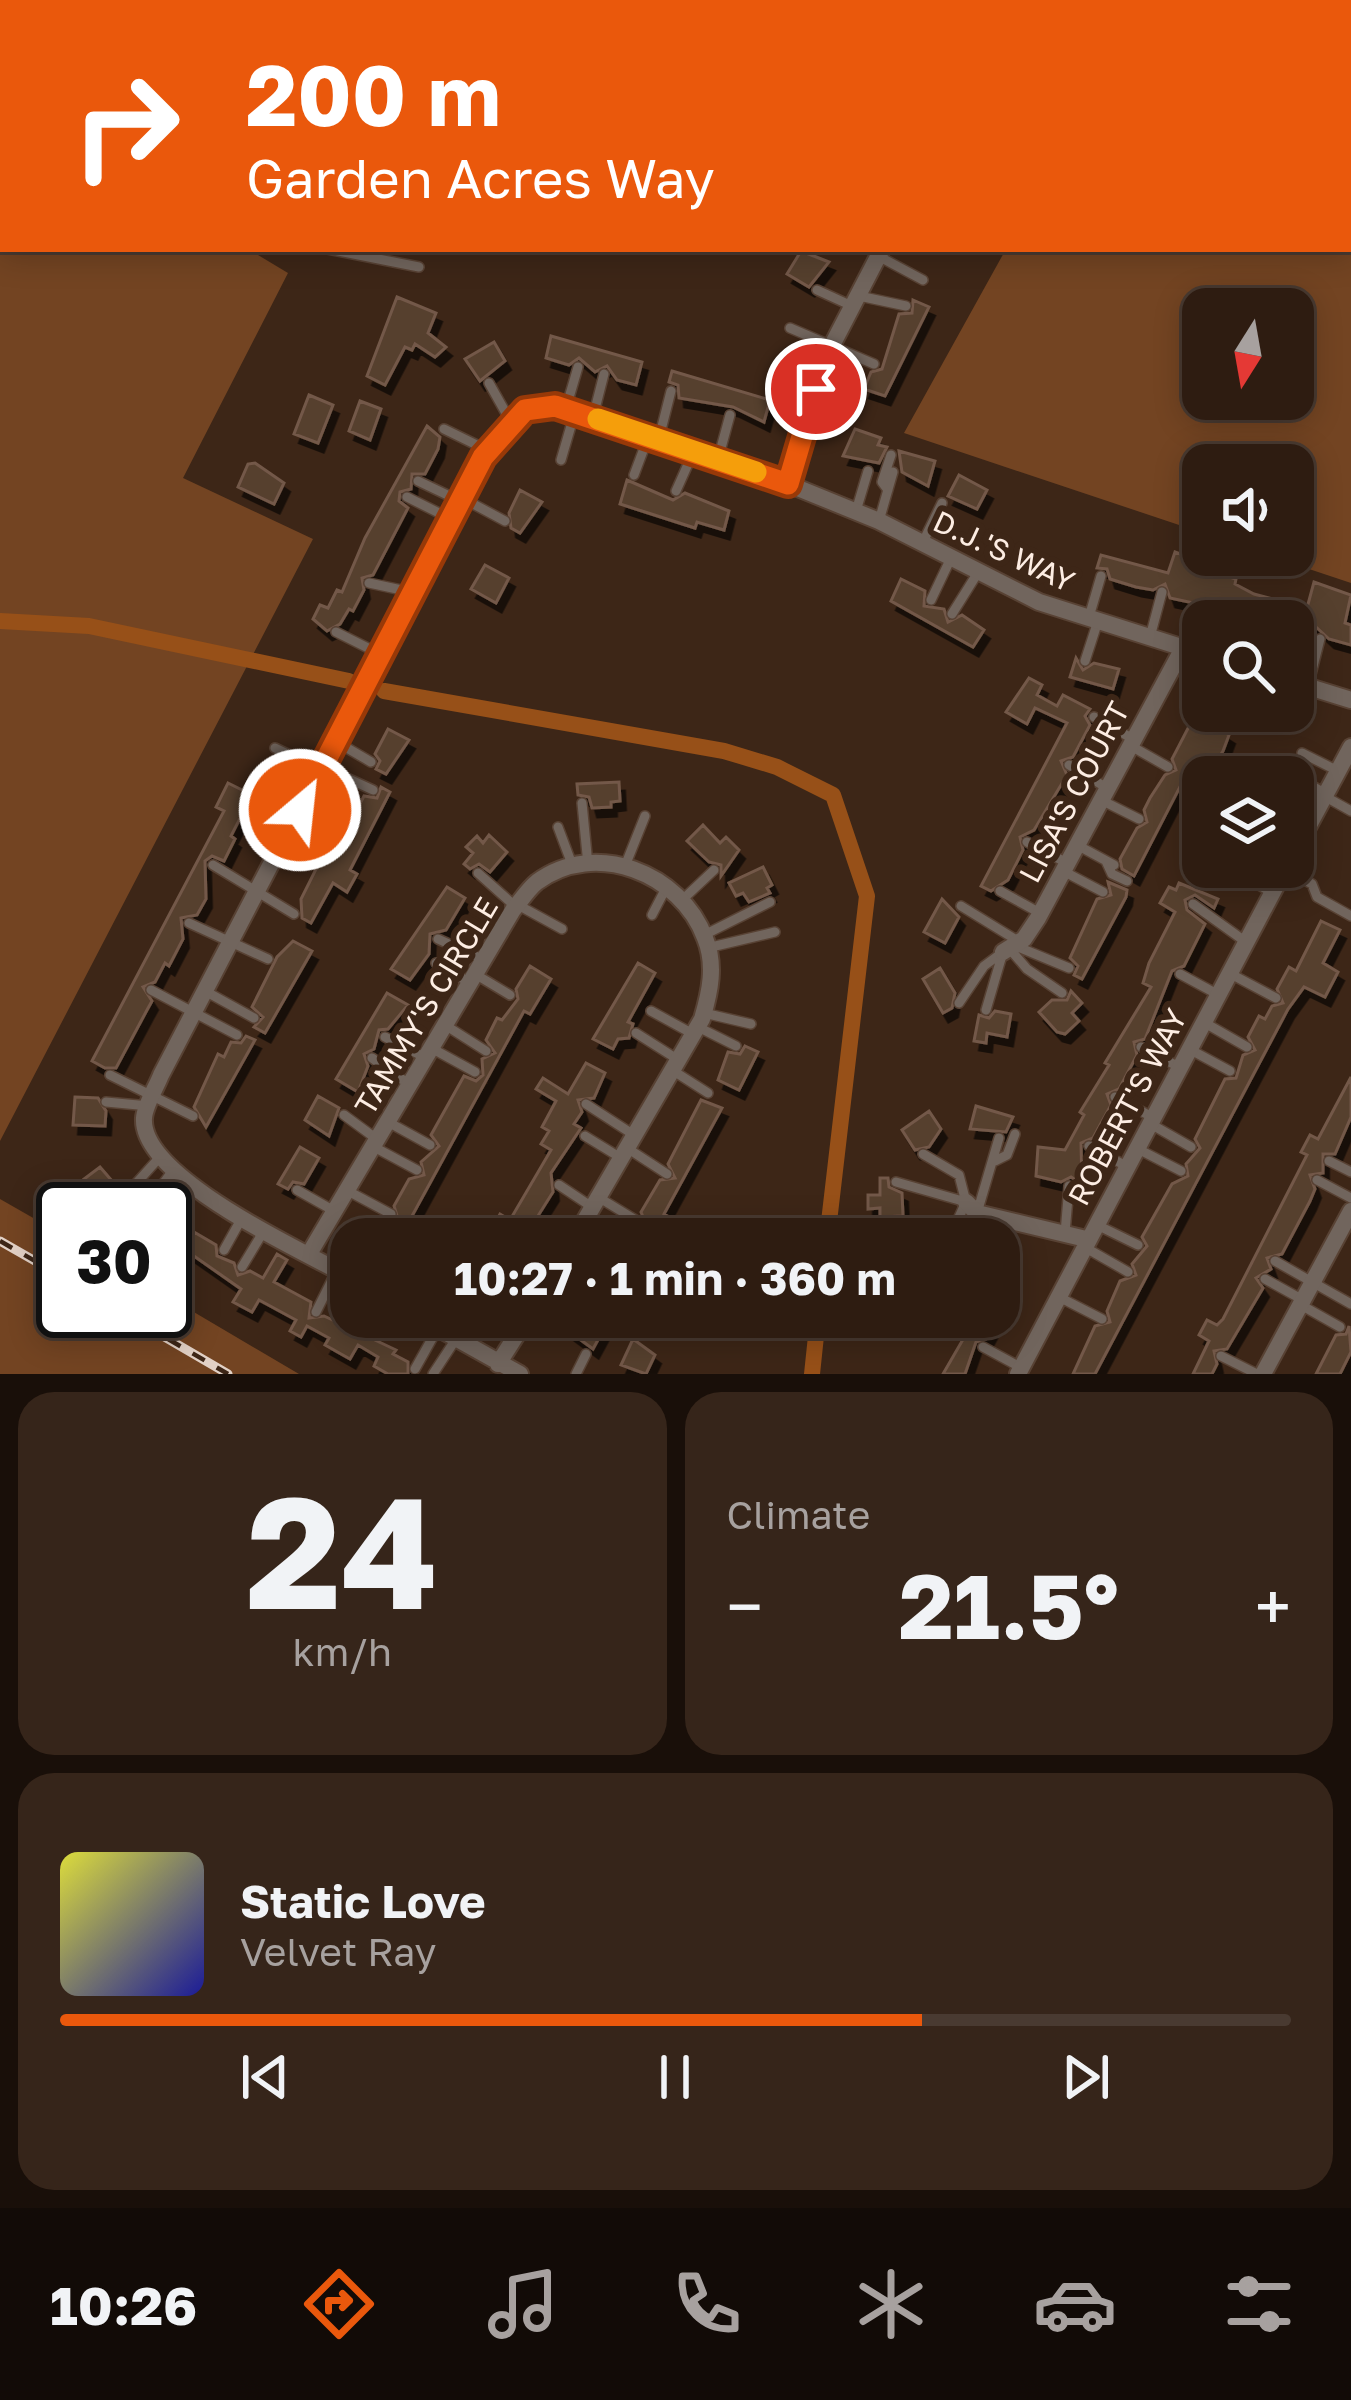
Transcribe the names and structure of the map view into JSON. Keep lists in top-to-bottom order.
{
  "streets": {
    "street": [
      "D.J.'S WAY",
      "LISA'S COURT",
      "TAMMY'S CIRCLE",
      "ROBERT'S WAY"
    ]
  },
  "north": "bottom",
  "page": {
    "turn": ["200 m", "Garden Acres Way"],
    "limit": "30",
    "trip": "10:27 · 1 min · 360 m",
    "tile": [
      ["24", "km/h"],
      "Climate"
    ],
    "heat": ["−", "21.5°", "+"],
    "song": ["Static Love", "Velvet Ray"],
    "tabs": "10:26"
  }
}
